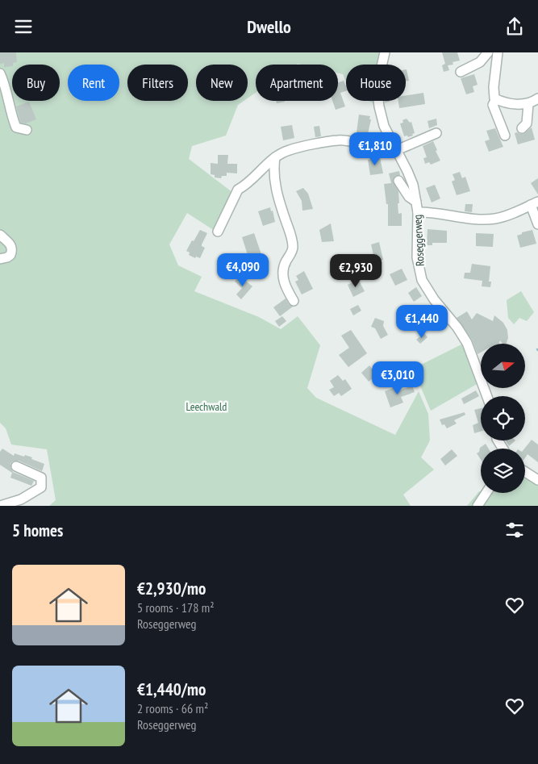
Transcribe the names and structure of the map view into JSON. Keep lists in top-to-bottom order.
{
  "streets": {
    "street": ["Roseggerweg"]
  },
  "parks": ["Leechwald"],
  "north": "right",
  "page": {
    "header": "Dwello",
    "chip": [
      "Buy",
      "Rent",
      "Filters",
      "New",
      "Apartment",
      "House"
    ],
    "price": [
      "€1,810",
      "€4,090",
      "€2,930",
      "€1,440",
      "€3,010"
    ],
    "heading": "5 homes",
    "list": [
      {
        "name": "€2,930/mo",
        "note": "5 rooms · 178 m² · Roseggerweg"
      },
      {
        "name": "€1,440/mo",
        "note": "2 rooms · 66 m² · Roseggerweg"
      }
    ]
  }
}
